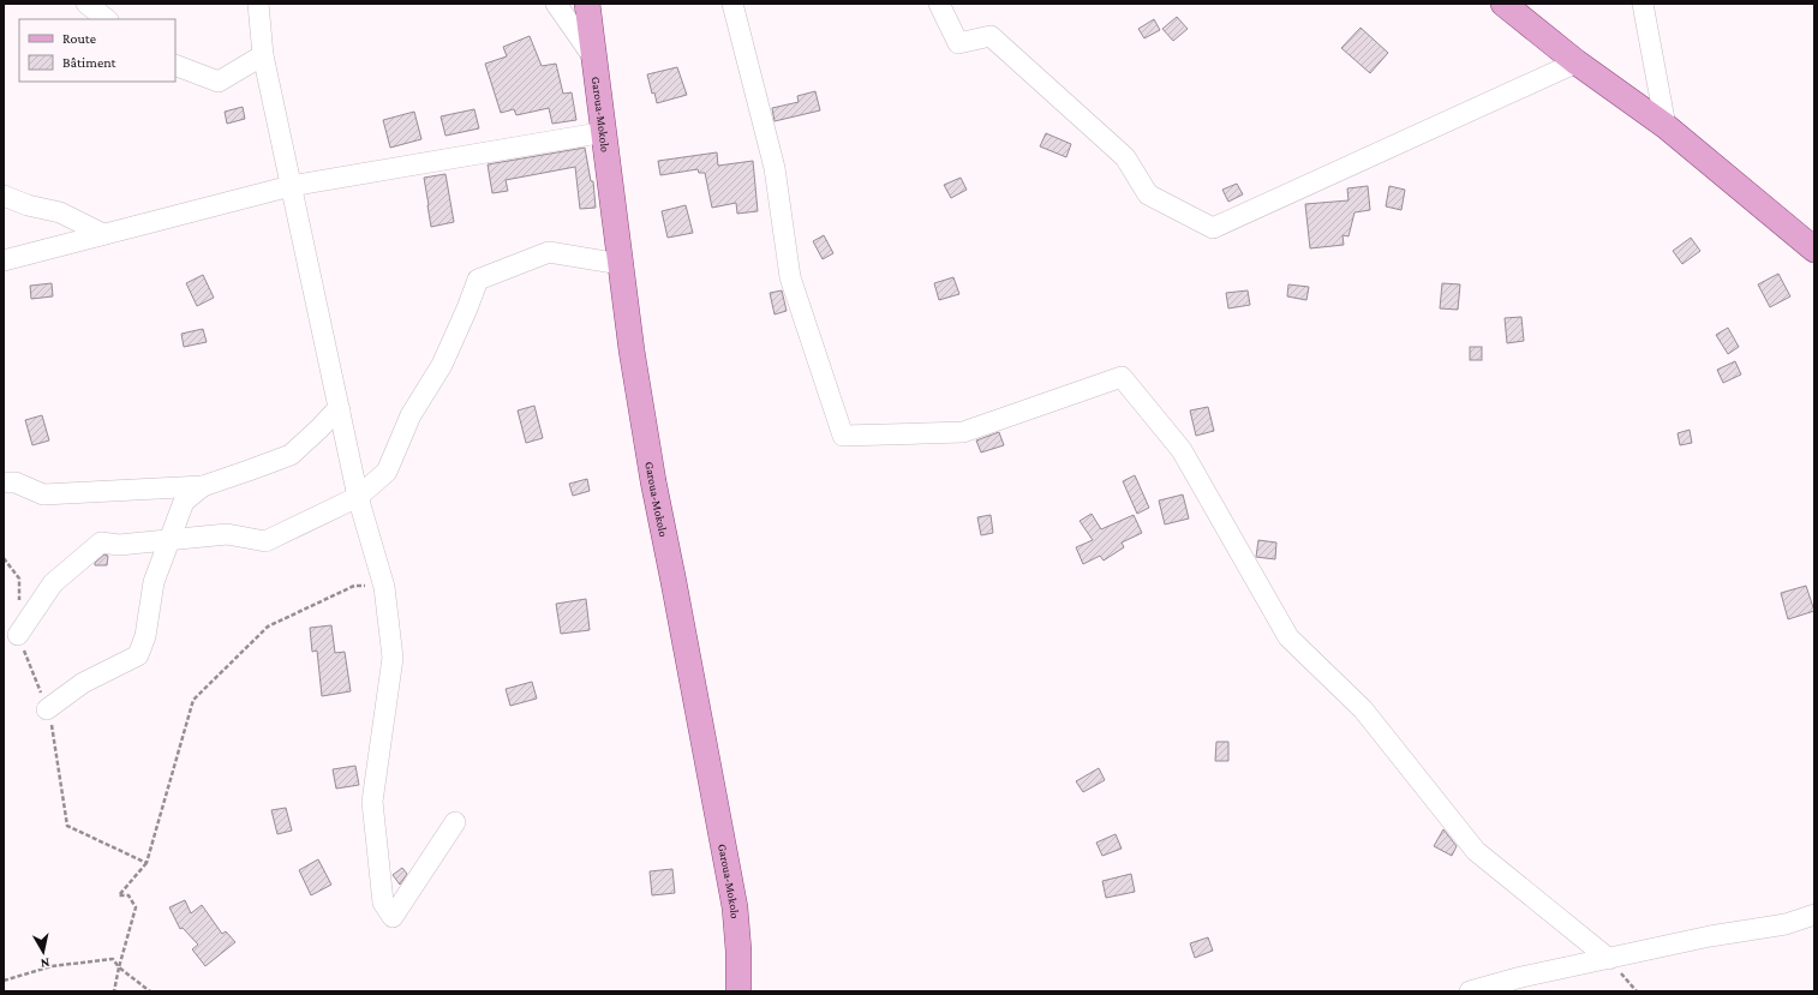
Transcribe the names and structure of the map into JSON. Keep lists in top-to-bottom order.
{
  "streets": {
    "main road": ["Garoua-Mokolo"]
  },
  "legend": ["Route", "Bâtiment"],
  "north": "bottom"
}
